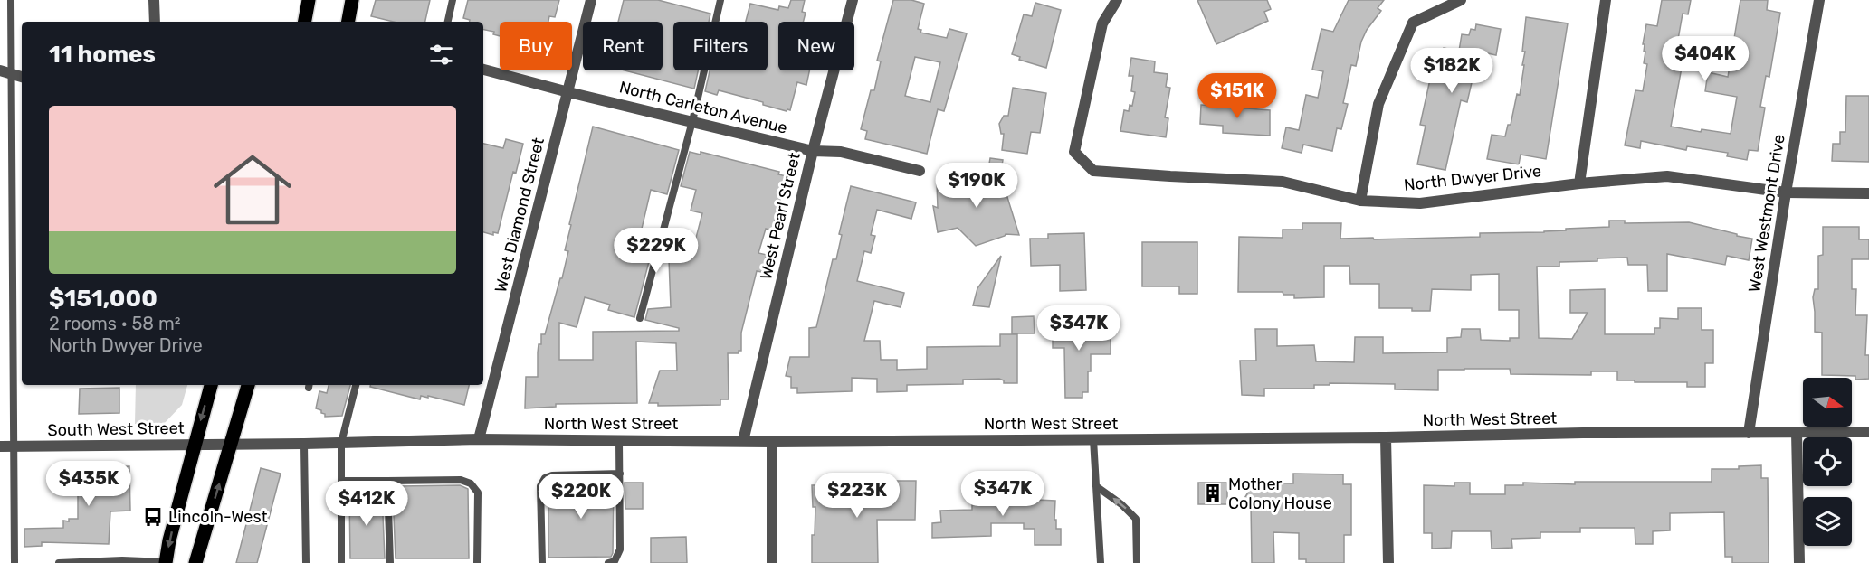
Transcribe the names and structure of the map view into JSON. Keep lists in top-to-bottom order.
{
  "streets": {
    "street": [
      "North Carleton Avenue",
      "North Dwyer Drive",
      "West Westmont Drive",
      "West Diamond Street",
      "West Pearl Street",
      "North West Street",
      "South West Street"
    ]
  },
  "crossings": [
    ["North Carleton Avenue", "West Diamond Street"],
    ["North Carleton Avenue", "West Pearl Street"],
    ["North Dwyer Drive", "West Westmont Drive"],
    ["West Westmont Drive", "North West Street"],
    ["West Diamond Street", "North West Street"],
    ["West Pearl Street", "North West Street"],
    ["North West Street", "South West Street"]
  ],
  "places": {
    "building": ["Mother Colony House"],
    "bus stop": ["Lincoln-West"]
  },
  "north": "right",
  "page": {
    "chip": [
      "Buy",
      "Rent",
      "Filters",
      "New"
    ],
    "heading": "11 homes",
    "price": [
      "$404K",
      "$182K",
      "$151K",
      "$190K",
      "$229K",
      "$347K",
      "$435K",
      "$347K",
      "$223K",
      "$220K",
      "$412K"
    ],
    "list": [
      {
        "name": "$151,000",
        "note": "2 rooms · 58 m² · North Dwyer Drive"
      }
    ]
  }
}
